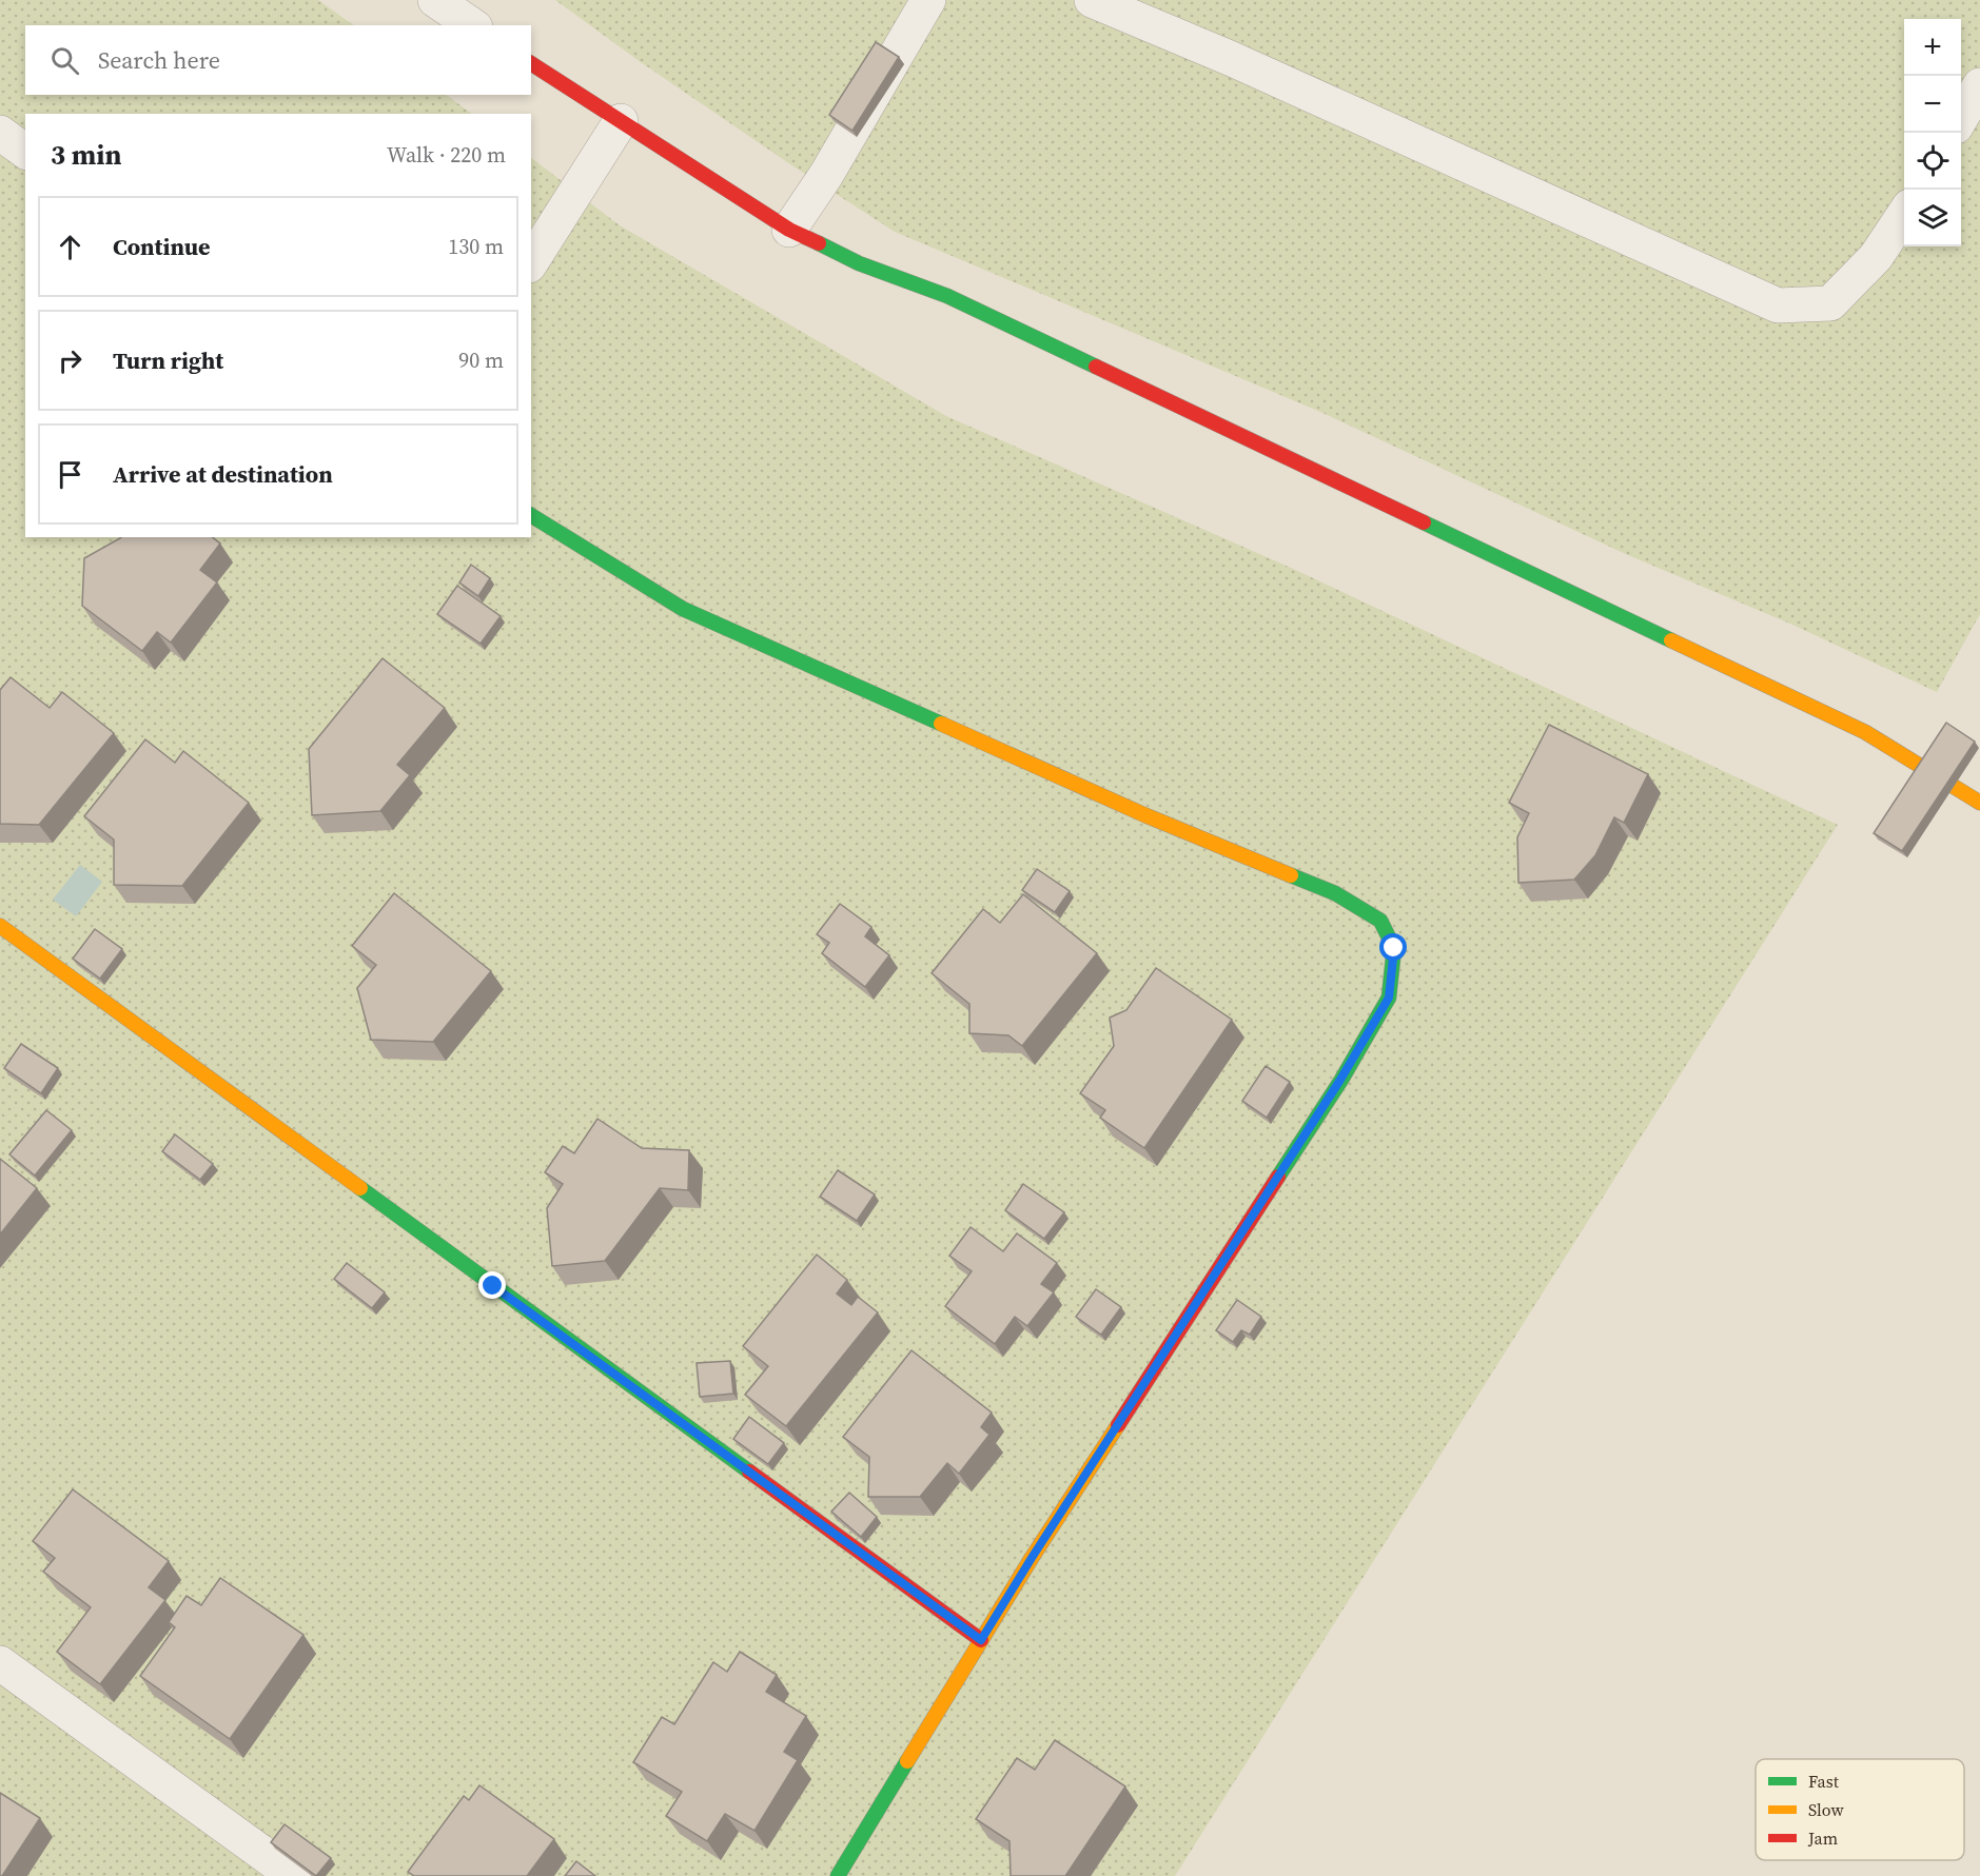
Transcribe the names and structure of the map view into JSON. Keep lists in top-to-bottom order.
{
  "legend": ["Fast", "Slow", "Jam"],
  "page": {
    "map_buttons": ["+", "−"],
    "search": "Search here",
    "heading": ["3 min", "Walk · 220 m"],
    "list": [
      ["Continue", "130 m"],
      ["Turn right", "90 m"],
      "Arrive at destination"
    ]
  }
}
